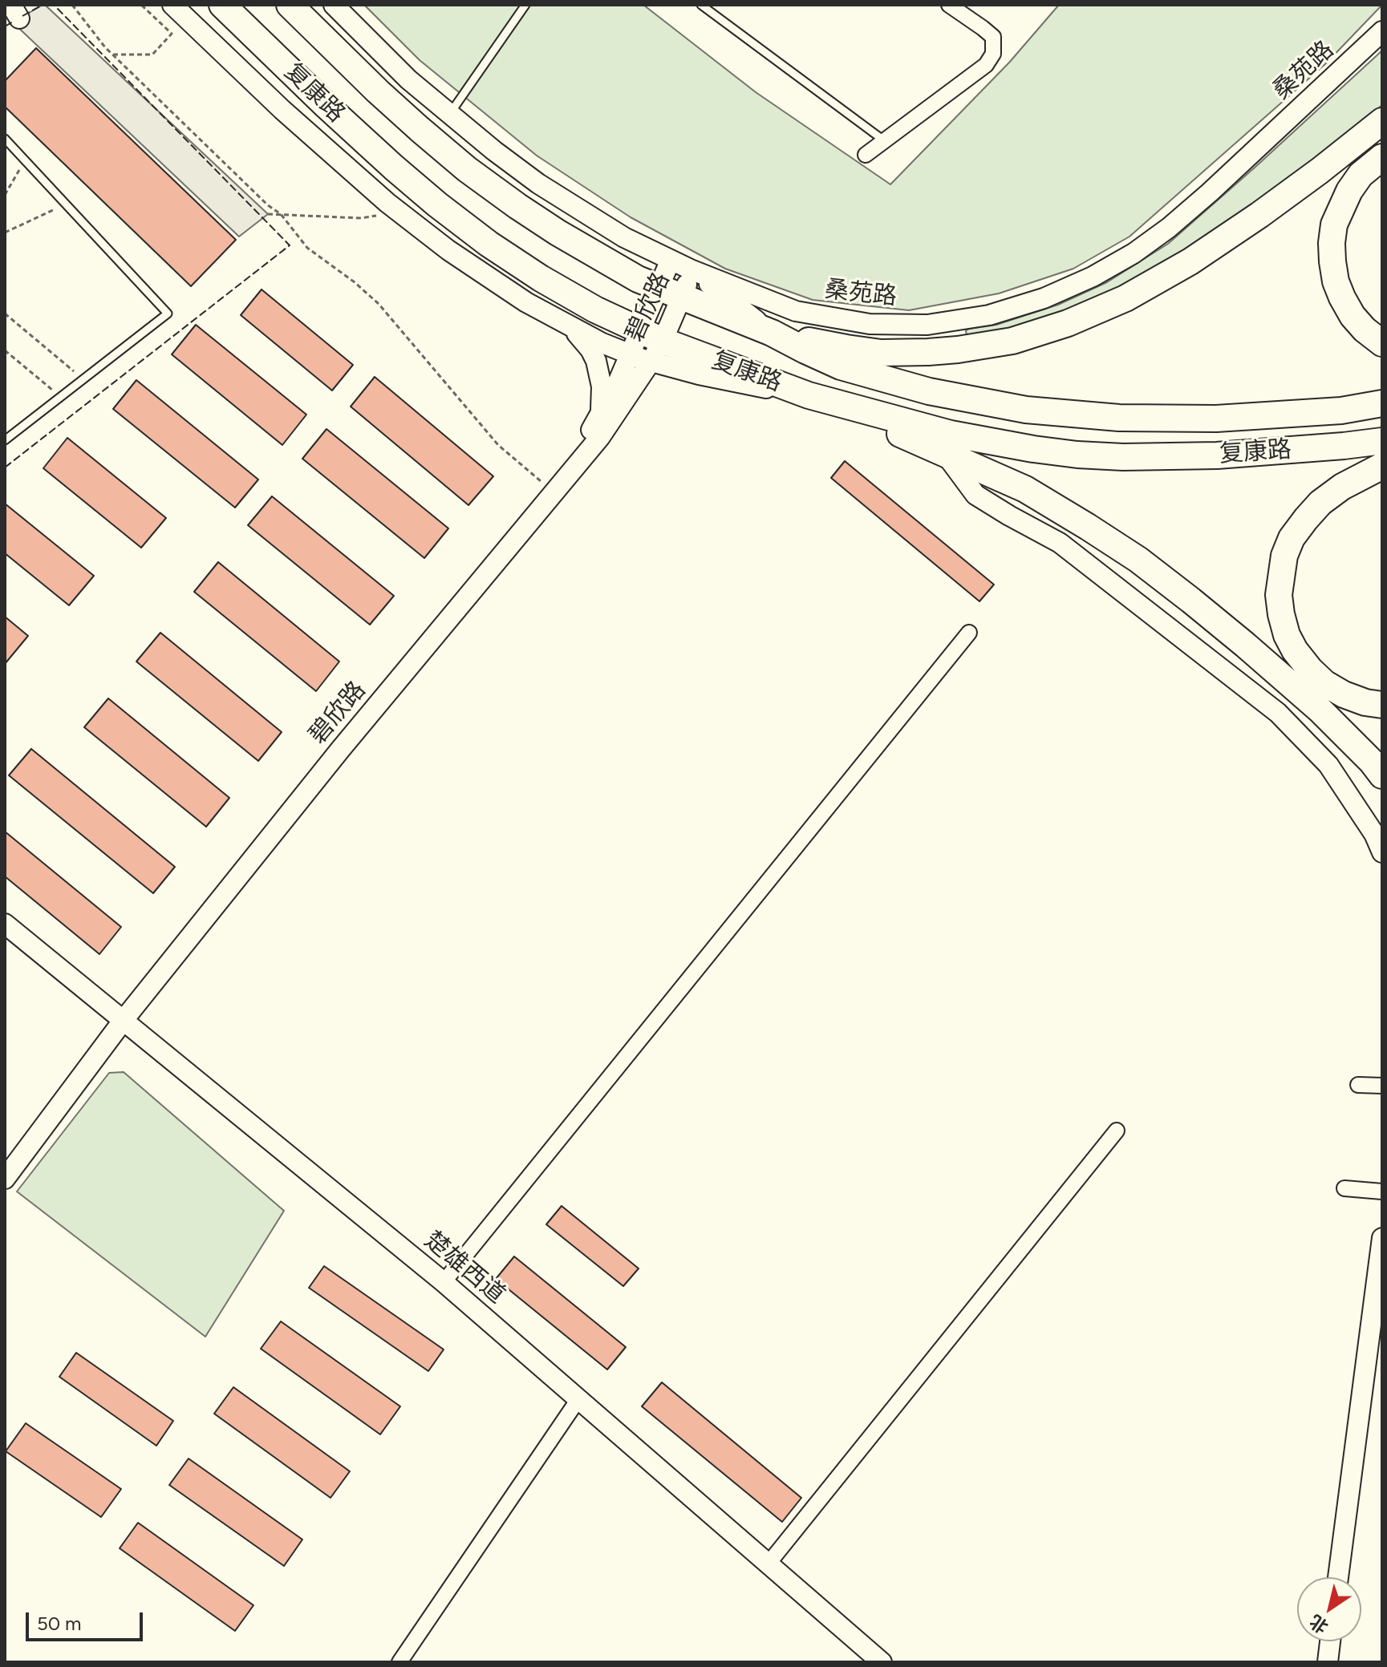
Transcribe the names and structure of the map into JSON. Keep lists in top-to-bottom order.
{
  "streets": {
    "highway": ["复康路"],
    "street": ["桑苑路", "碧欣路", "楚雄西道"]
  },
  "crossings": [
    ["桑苑路", "碧欣路"],
    ["复康路", "碧欣路"],
    ["碧欣路", "楚雄西道"]
  ],
  "scale_bar": "50 m",
  "north": "bottom left"
}
